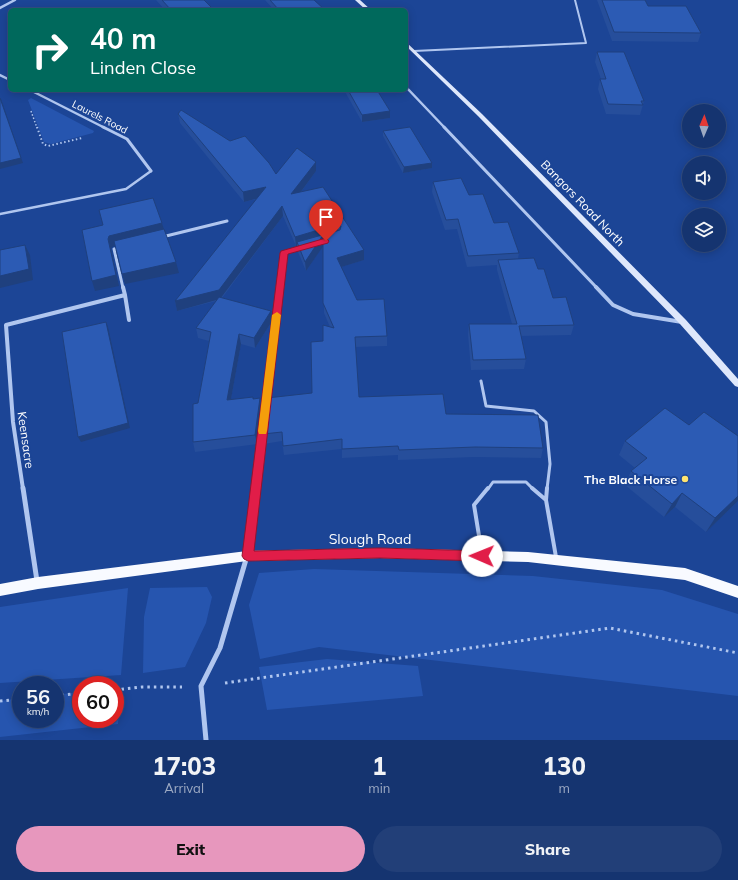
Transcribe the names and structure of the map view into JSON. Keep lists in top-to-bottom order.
{
  "streets": {
    "main road": ["Slough Road"],
    "street": ["Laurels Road", "Bangors Road North", "Keensacre"]
  },
  "crossings": [
    ["Keensacre", "Slough Road"]
  ],
  "places": ["The Black Horse"],
  "north": "top",
  "page": {
    "turn": ["40 m", "Linden Close"],
    "speed": "56 km/h",
    "limit": "60",
    "eta": [
      "17:03",
      "Arrival",
      "1",
      "min",
      "130",
      "m"
    ],
    "buttons": ["Exit", "Share"]
  }
}
